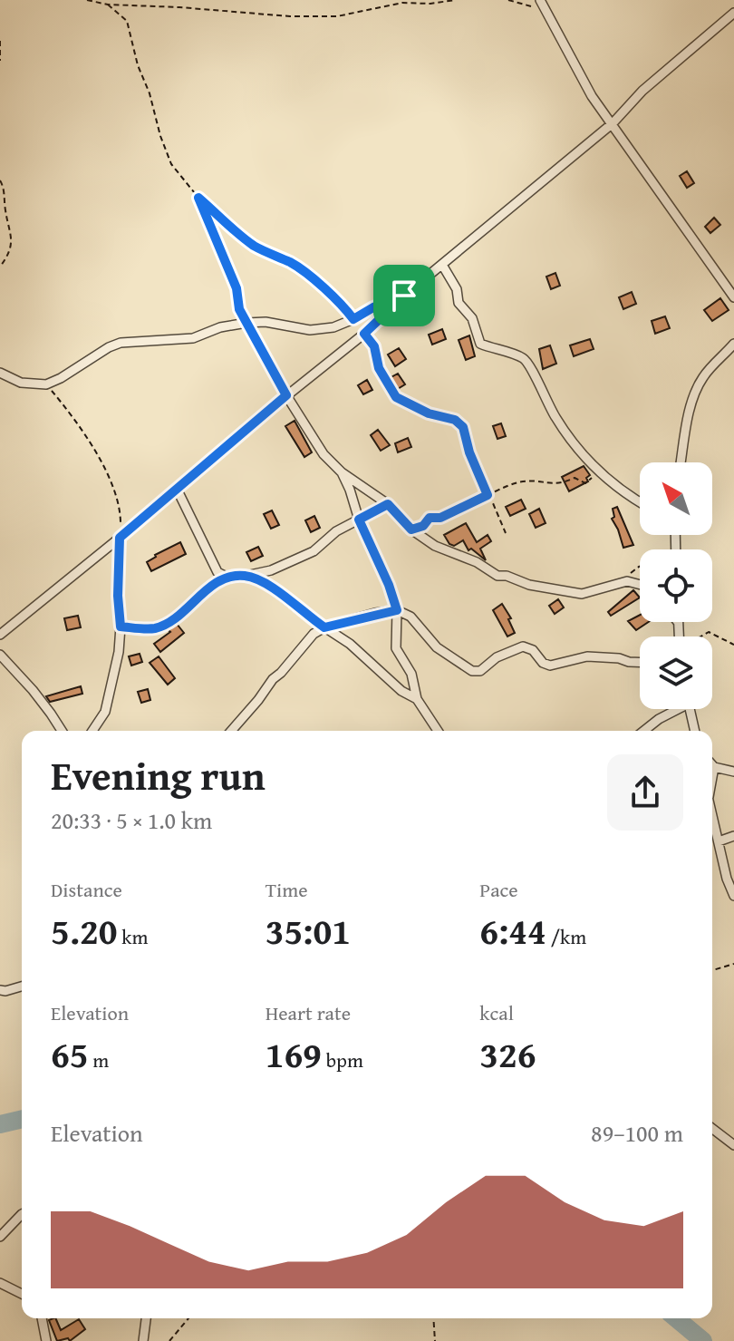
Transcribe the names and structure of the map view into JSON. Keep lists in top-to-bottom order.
{
  "north": "top left",
  "page": {
    "heading": ["Evening run", "20:33 · 5 × 1.0 km"],
    "stats": [
      ["Distance", "5.20 km"],
      ["Time", "35:01"],
      ["Pace", "6:44 /km"],
      ["Elevation", "65 m"],
      ["Heart rate", "169 bpm"],
      ["kcal", "326"]
    ],
    "chart": ["Elevation", "89–100 m"]
  }
}
